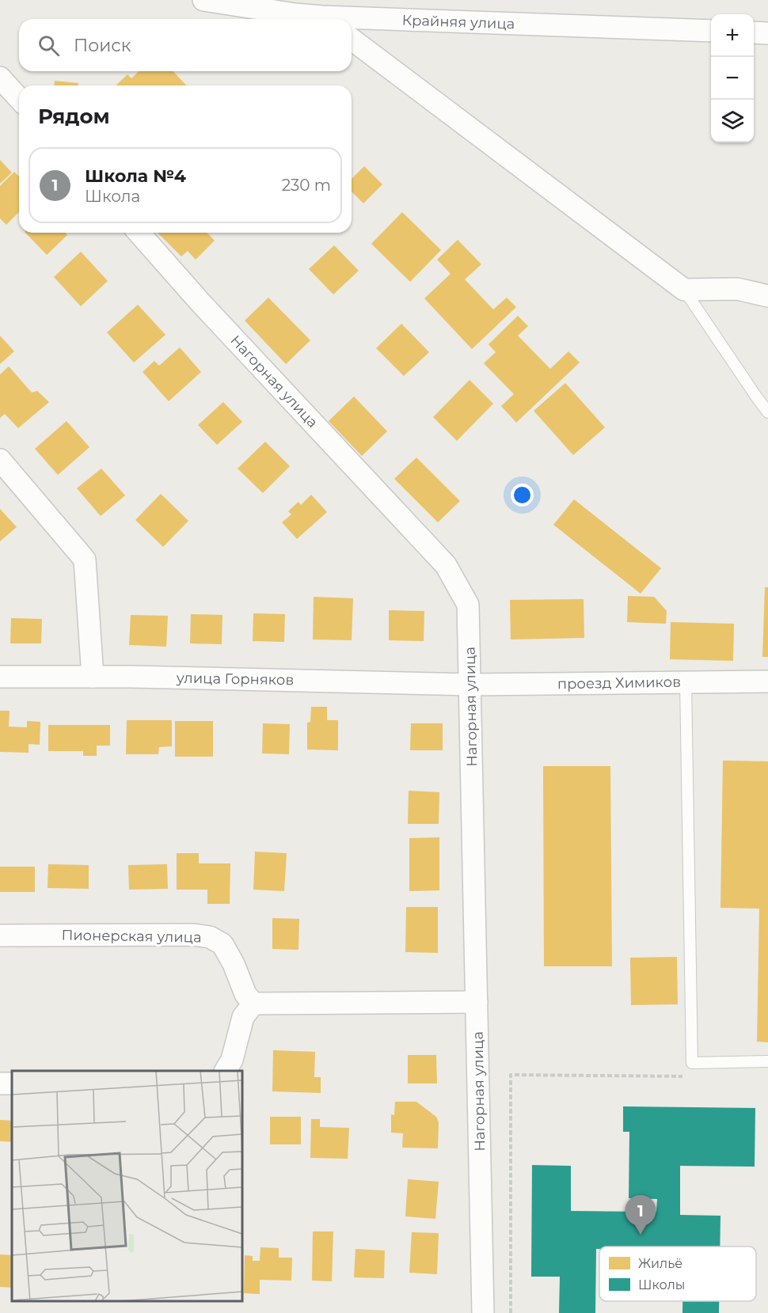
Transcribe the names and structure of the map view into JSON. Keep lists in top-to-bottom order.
{
  "streets": {
    "street": [
      "Крайняя улица",
      "Нагорная улица",
      "улица Горняков",
      "проезд Химиков",
      "Пионерская улица"
    ]
  },
  "crossings": [
    ["Нагорная улица", "улица Горняков"],
    ["Нагорная улица", "проезд Химиков"],
    ["улица Горняков", "проезд Химиков"]
  ],
  "legend": ["Жильё", "Школы"],
  "page": {
    "map_buttons": ["+", "−"],
    "search": "Поиск",
    "heading": "Рядом",
    "list": [
      {
        "mark": "1",
        "name": "Школа №4",
        "note": "Школа",
        "value": "230 m"
      }
    ],
    "pins": "1"
  }
}
